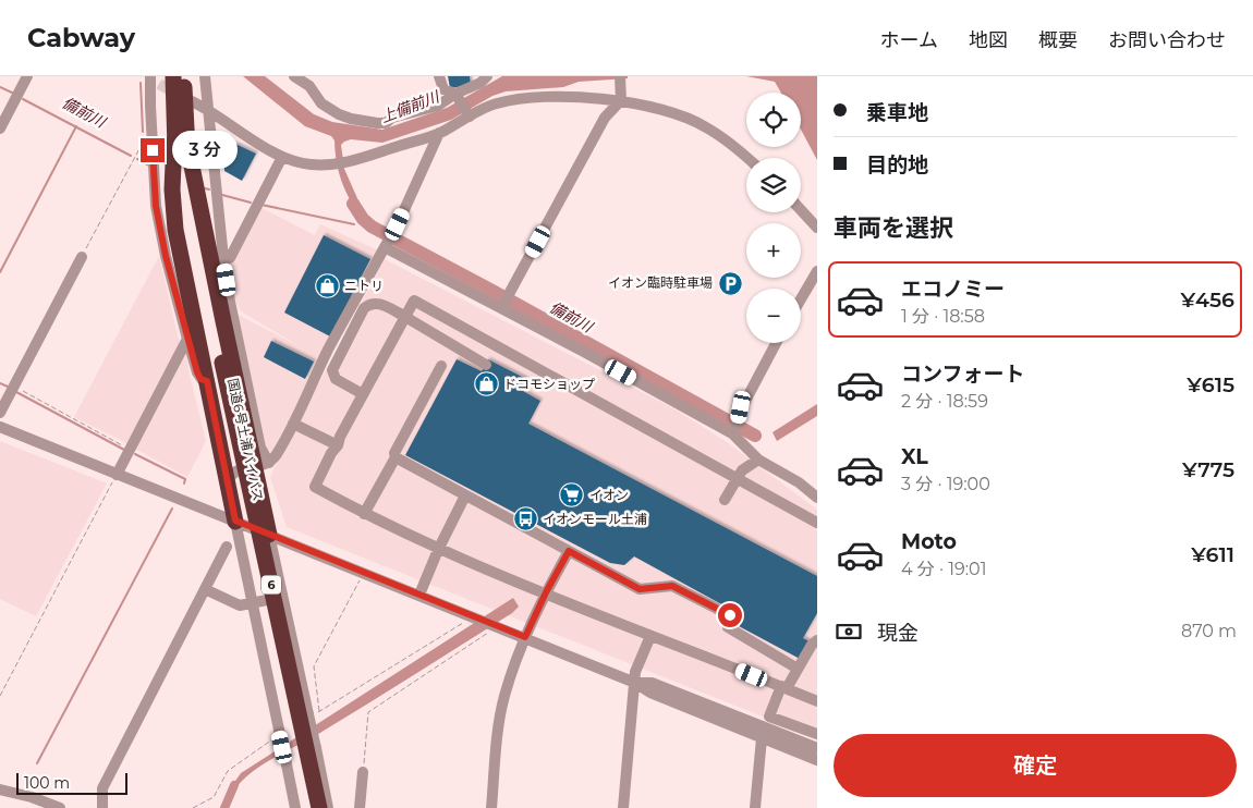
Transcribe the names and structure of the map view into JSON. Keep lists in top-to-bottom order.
{
  "streets": {
    "highway": ["国道6号土浦バイパス", "6"]
  },
  "water": ["上備前川", "備前川"],
  "places": {
    "parking": ["イオン臨時駐車場"],
    "shop": ["ニトリ", "ドコモショップ"],
    "supermarket": ["イオン"],
    "bus stop": ["イオンモール土浦"]
  },
  "scale_bar": "100 m",
  "page": {
    "header": "Cabway",
    "nav": [
      "ホーム",
      "地図",
      "概要",
      "お問い合わせ"
    ],
    "banner": ["乗車地", "目的地"],
    "map_buttons": ["+", "−"],
    "bubble": "3 分",
    "heading": "車両を選択",
    "list": [
      {
        "name": "エコノミー",
        "note": "1 分 · 18:58",
        "value": "¥456"
      },
      {
        "name": "コンフォート",
        "note": "2 分 · 18:59",
        "value": "¥615"
      },
      {
        "name": "XL",
        "note": "3 分 · 19:00",
        "value": "¥775"
      },
      {
        "name": "Moto",
        "note": "4 分 · 19:01",
        "value": "¥611"
      }
    ],
    "pay": ["現金", "870 m"],
    "buttons": "確定",
    "scale": "100 m"
  }
}
